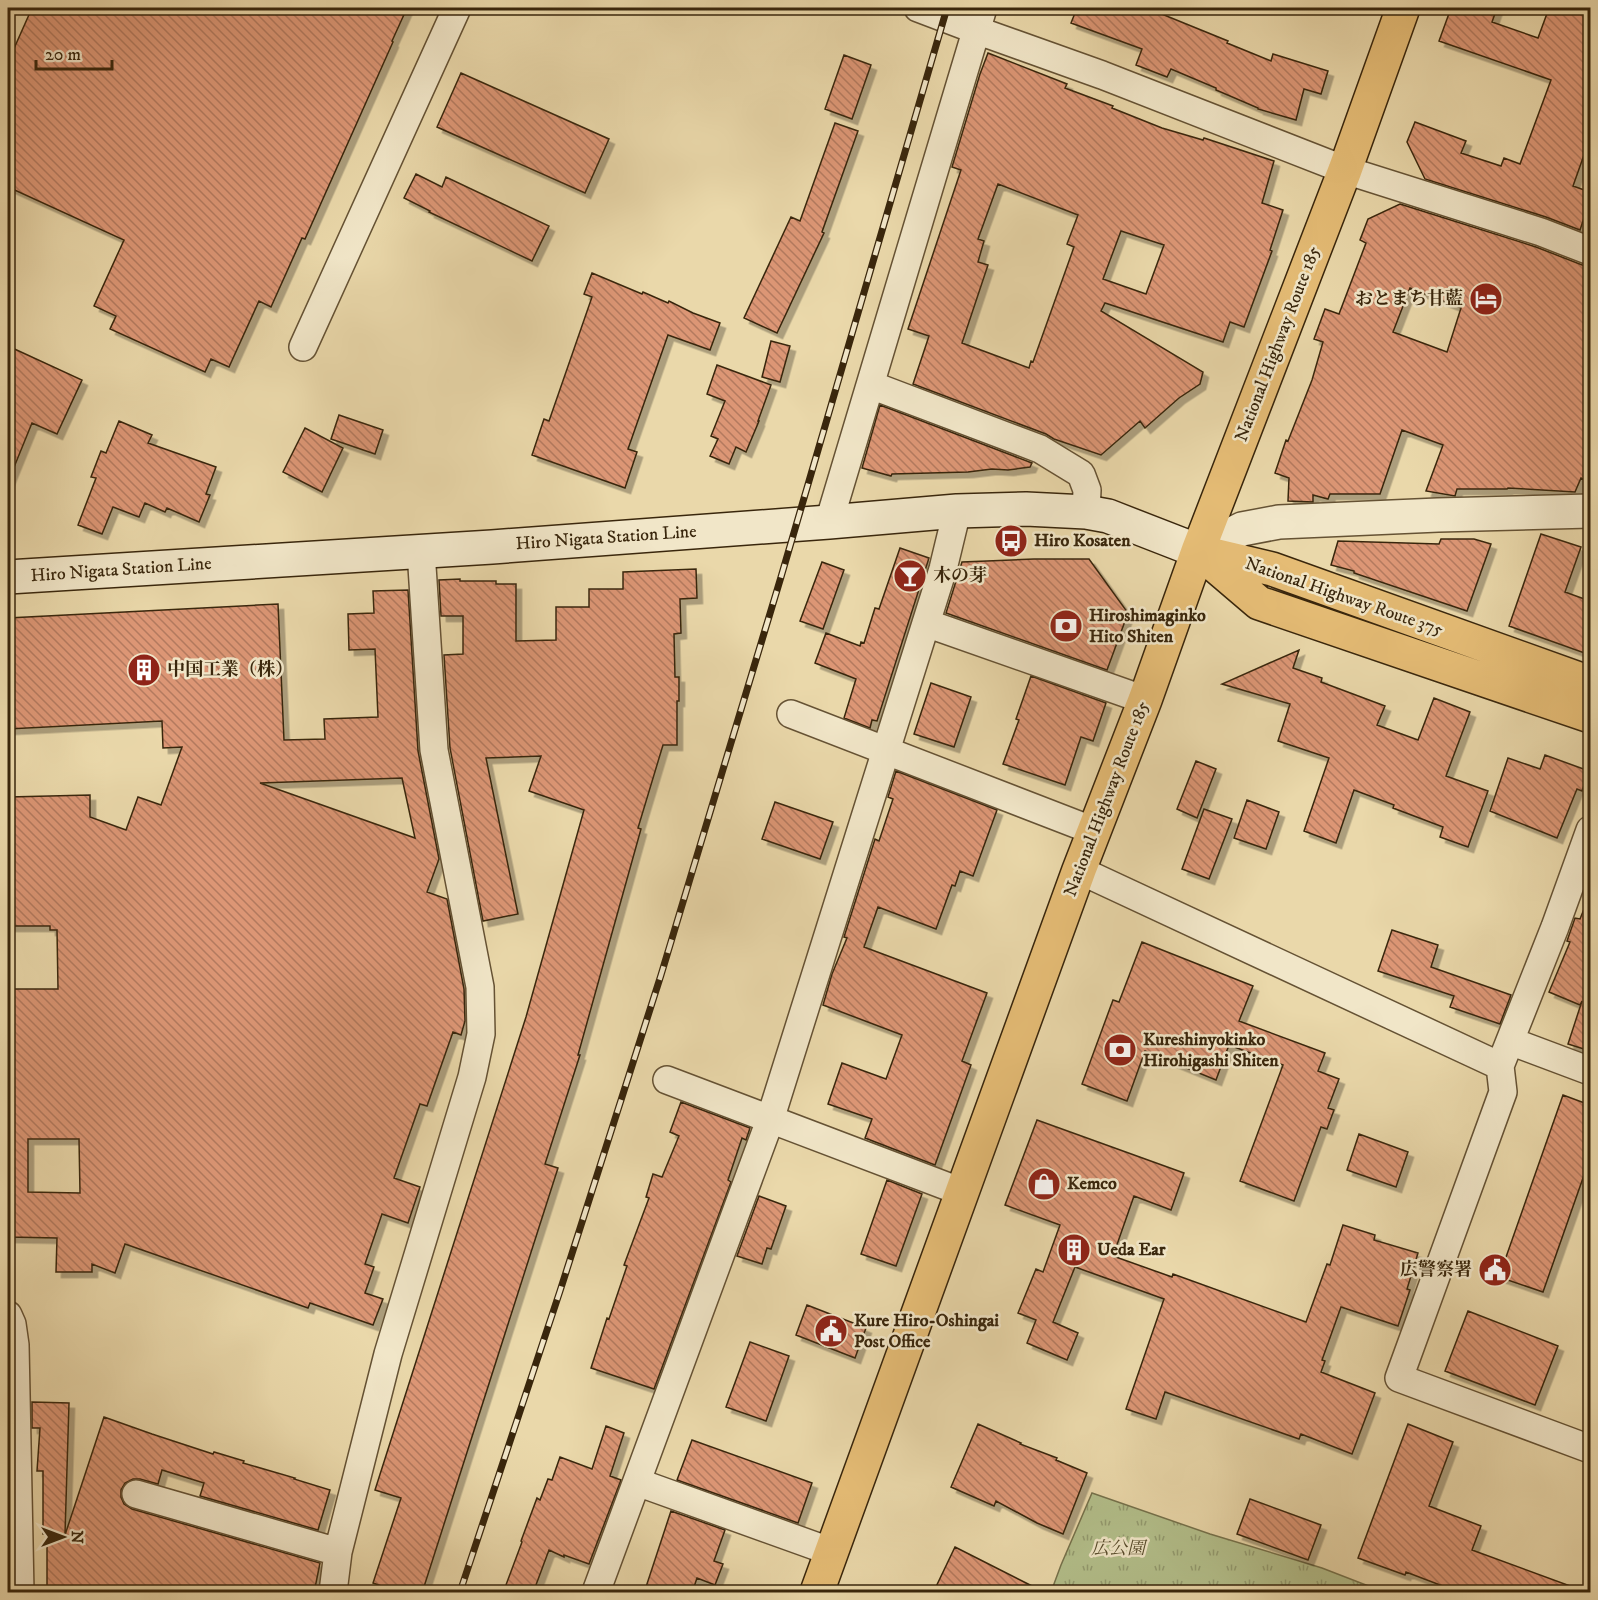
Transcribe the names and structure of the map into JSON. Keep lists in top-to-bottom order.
{
  "streets": {
    "highway": ["National Highway Route 185", "National Highway Route 375"],
    "main road": ["Hiro Nigata Station Line"]
  },
  "crossings": [
    ["National Highway Route 185", "Hiro Nigata Station Line"],
    ["National Highway Route 185", "National Highway Route 375"],
    ["Hiro Nigata Station Line", "National Highway Route 375"]
  ],
  "parks": ["広公園"],
  "places": {
    "hotel": ["おとまち甘藍"],
    "bus stop": ["Hiro Kosaten"],
    "bar": ["木の芽"],
    "bank": ["Hiroshimaginko Hito Shiten", "Kureshinyokinko Hirohigashi Shiten"],
    "building": ["中国工業（株）", "Ueda Ear"],
    "shop": ["Kemco"],
    "public building": ["広警察署", "Kure Hiro-Oshingai Post Office"]
  },
  "scale_bar": "20 m",
  "north": "right"
}
